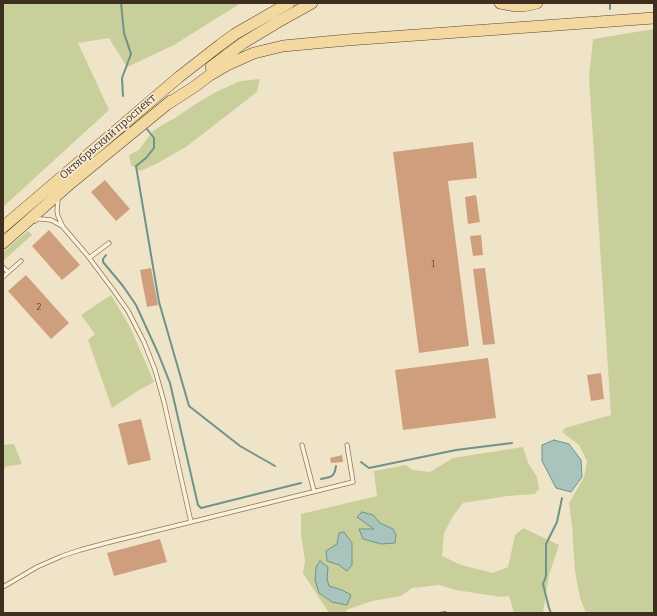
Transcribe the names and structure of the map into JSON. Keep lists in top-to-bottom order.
{
  "streets": {
    "main road": ["Октябрьский проспект"]
  },
  "house_numbers": ["1", "2"]
}
